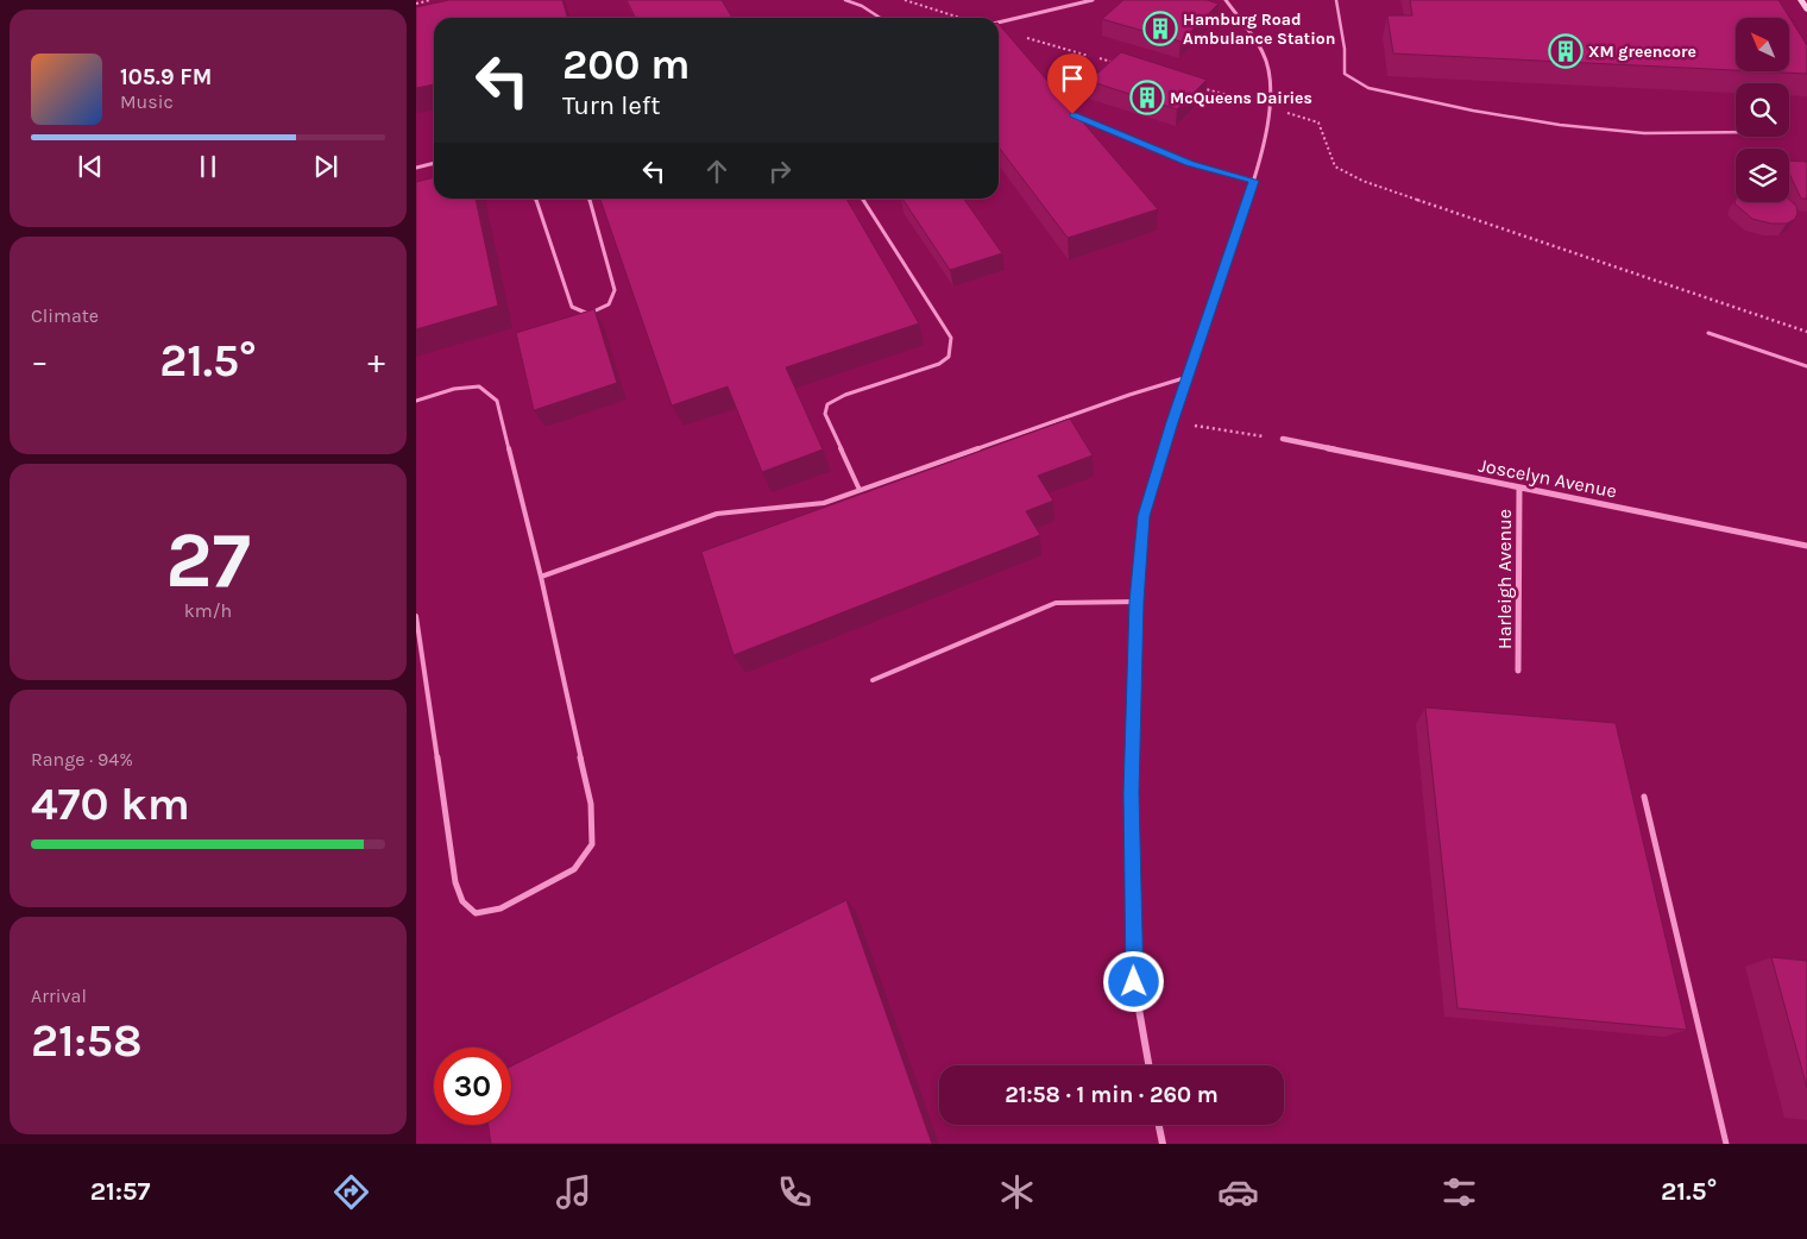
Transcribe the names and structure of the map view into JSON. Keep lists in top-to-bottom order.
{
  "streets": {
    "street": ["Joscelyn Avenue", "Harleigh Avenue"]
  },
  "crossings": [
    ["Joscelyn Avenue", "Harleigh Avenue"]
  ],
  "places": {
    "building": ["Hamburg Road Ambulance Station", "XM greencore", "McQueens Dairies"]
  },
  "north": "top left",
  "page": {
    "turn": ["200 m", "Turn left"],
    "song": ["105.9 FM", "Music"],
    "tile": [
      "Climate",
      ["27", "km/h"],
      ["Range · 94%", "470 km"],
      ["Arrival", "21:58"]
    ],
    "heat": ["−", "21.5°", "+"],
    "limit": "30",
    "trip": "21:58 · 1 min · 260 m",
    "tabs": ["21:57", "21.5°"]
  }
}
